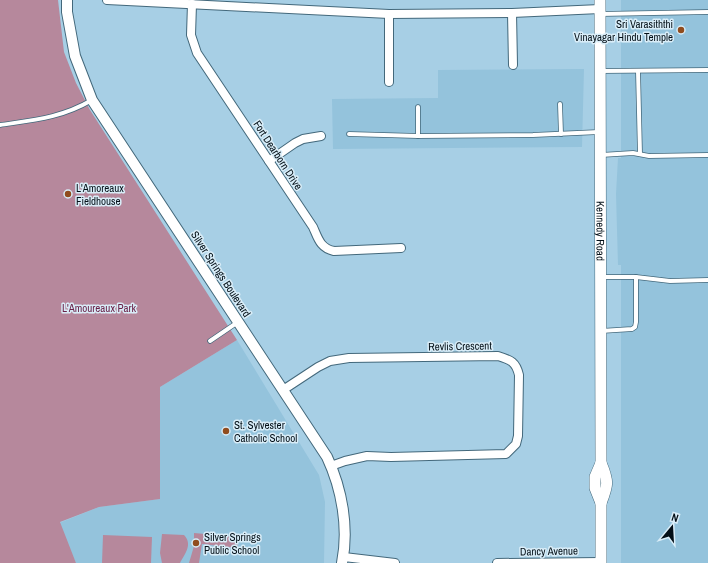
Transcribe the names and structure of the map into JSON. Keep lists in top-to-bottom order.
{
  "streets": {
    "main road": ["Kennedy Road"],
    "street": [
      "Fort Dearborn Drive",
      "Silver Springs Boulevard",
      "Revlis Crescent",
      "Dancy Avenue"
    ]
  },
  "crossings": [
    ["Kennedy Road", "Dancy Avenue"],
    ["Silver Springs Boulevard", "Revlis Crescent"]
  ],
  "parks": ["L'Amoureaux Park"],
  "places": [
    "Sri Varasiththi Vinayagar Hindu Temple",
    "L'Amoreaux Fieldhouse",
    "St. Sylvester Catholic School",
    "Silver Springs Public School"
  ],
  "north": "top"
}
